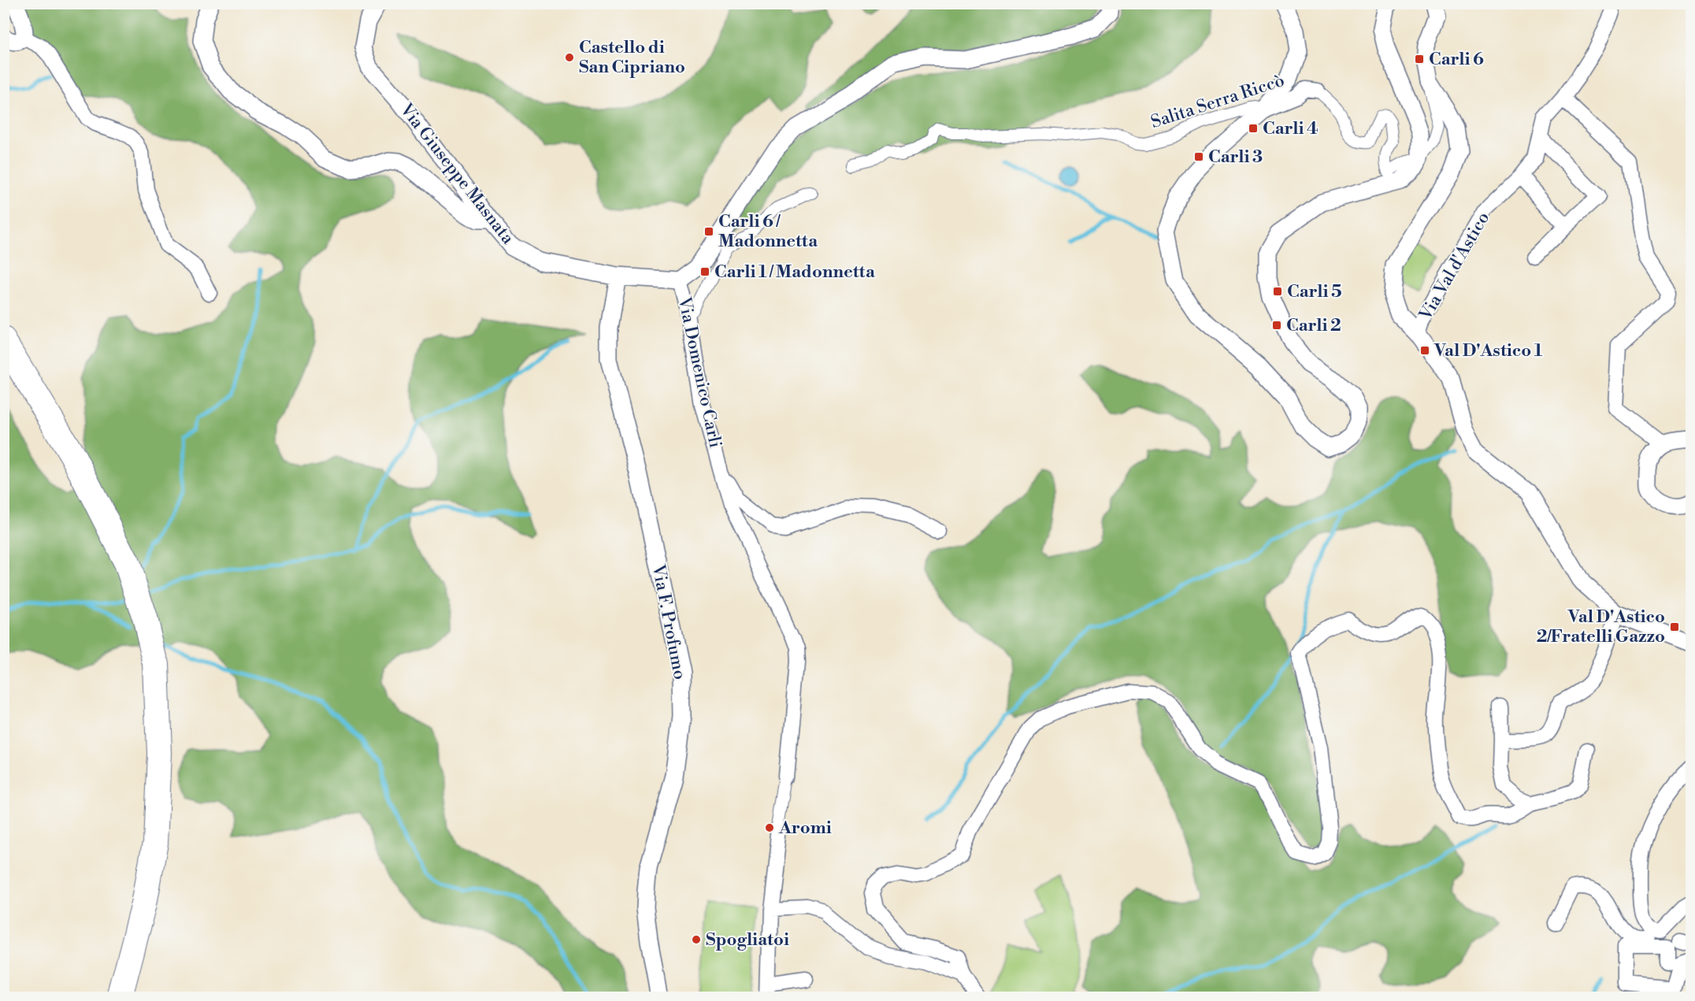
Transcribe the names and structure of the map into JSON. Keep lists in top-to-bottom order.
{
  "streets": {
    "street": [
      "Salita Serra Riccò",
      "Via Giuseppe Masnata",
      "Via Val d'Astico",
      "Via Domenico Carli",
      "Via F. Profumo"
    ]
  },
  "crossings": [
    ["Via Giuseppe Masnata", "Via Domenico Carli"],
    ["Via Giuseppe Masnata", "Via F. Profumo"]
  ],
  "places": {
    "other": ["Castello di San Cipriano", "Aromi", "Spogliatoi"],
    "transit": [
      "Carli 6",
      "Carli 4",
      "Carli 3",
      "Carli 6 / Madonnetta",
      "Carli 1 / Madonnetta",
      "Carli 5",
      "Carli 2",
      "Val D'Astico 1",
      "Val D'Astico 2/Fratelli Gazzo"
    ]
  }
}
